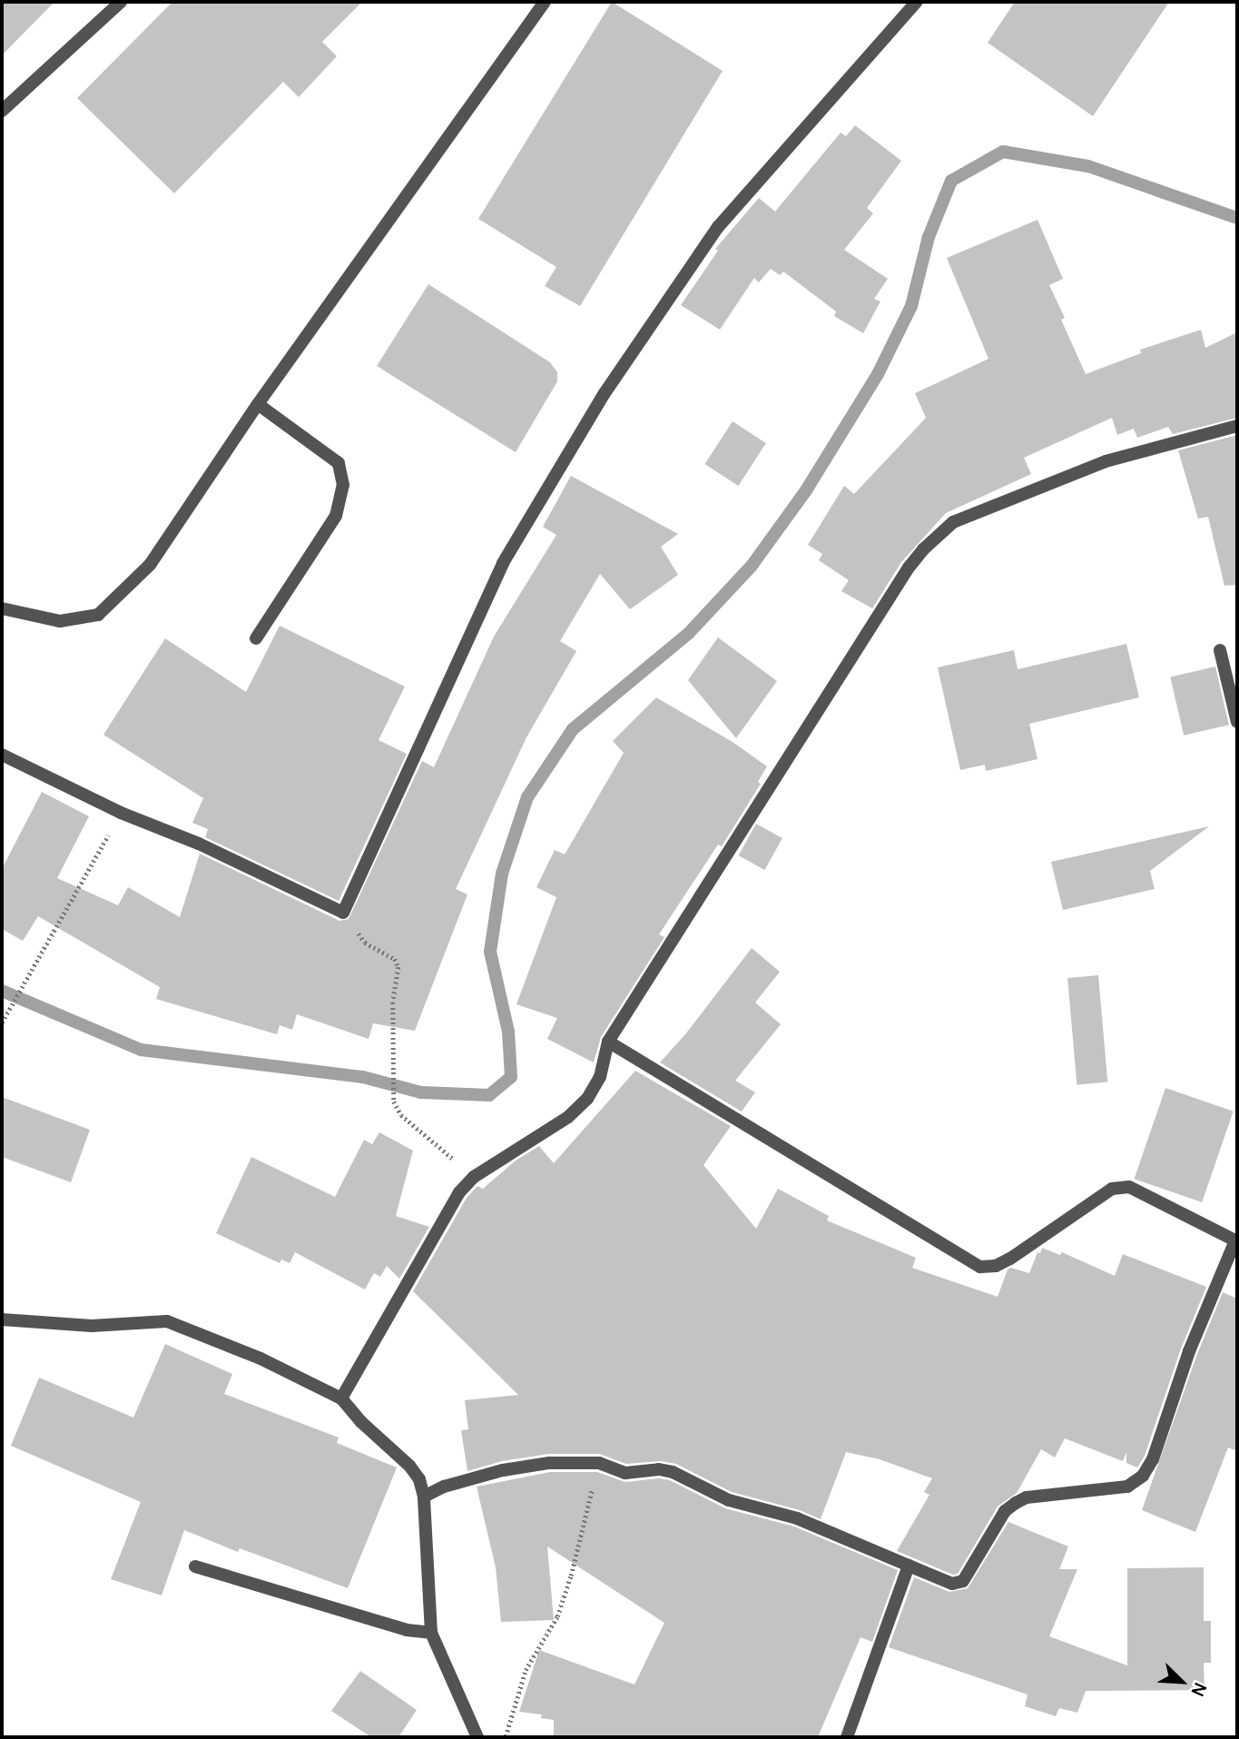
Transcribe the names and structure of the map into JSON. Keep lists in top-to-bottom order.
{
  "north": "bottom right"
}
